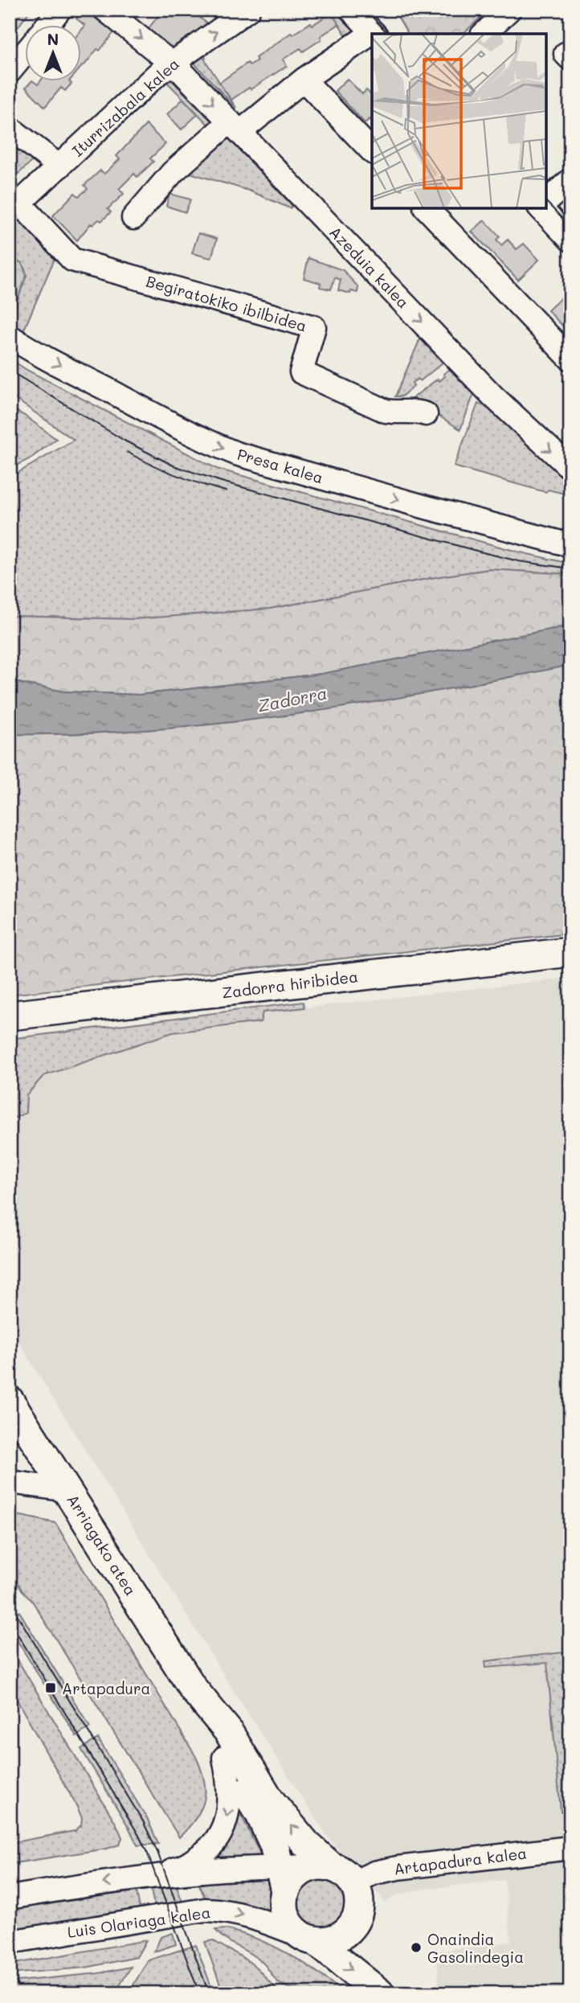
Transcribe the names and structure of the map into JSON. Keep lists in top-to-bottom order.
{
  "streets": {
    "main road": ["Zadorra hiribidea", "Arriagako atea"],
    "street": [
      "Iturrizabala kalea",
      "Azeduia kalea",
      "Begiratokiko ibilbidea",
      "Presa kalea",
      "Artapadura kalea",
      "Luis Olariaga kalea"
    ]
  },
  "crossings": [
    ["Iturrizabala kalea", "Azeduia kalea"],
    ["Iturrizabala kalea", "Begiratokiko ibilbidea"],
    ["Arriagako atea", "Artapadura kalea"],
    ["Arriagako atea", "Luis Olariaga kalea"],
    ["Artapadura kalea", "Luis Olariaga kalea"]
  ],
  "one_way": ["Presa kalea"],
  "water": ["Zadorra"],
  "places": {
    "transit": ["Artapadura"],
    "other": ["Onaindia Gasolindegia"]
  },
  "north": "top"
}
